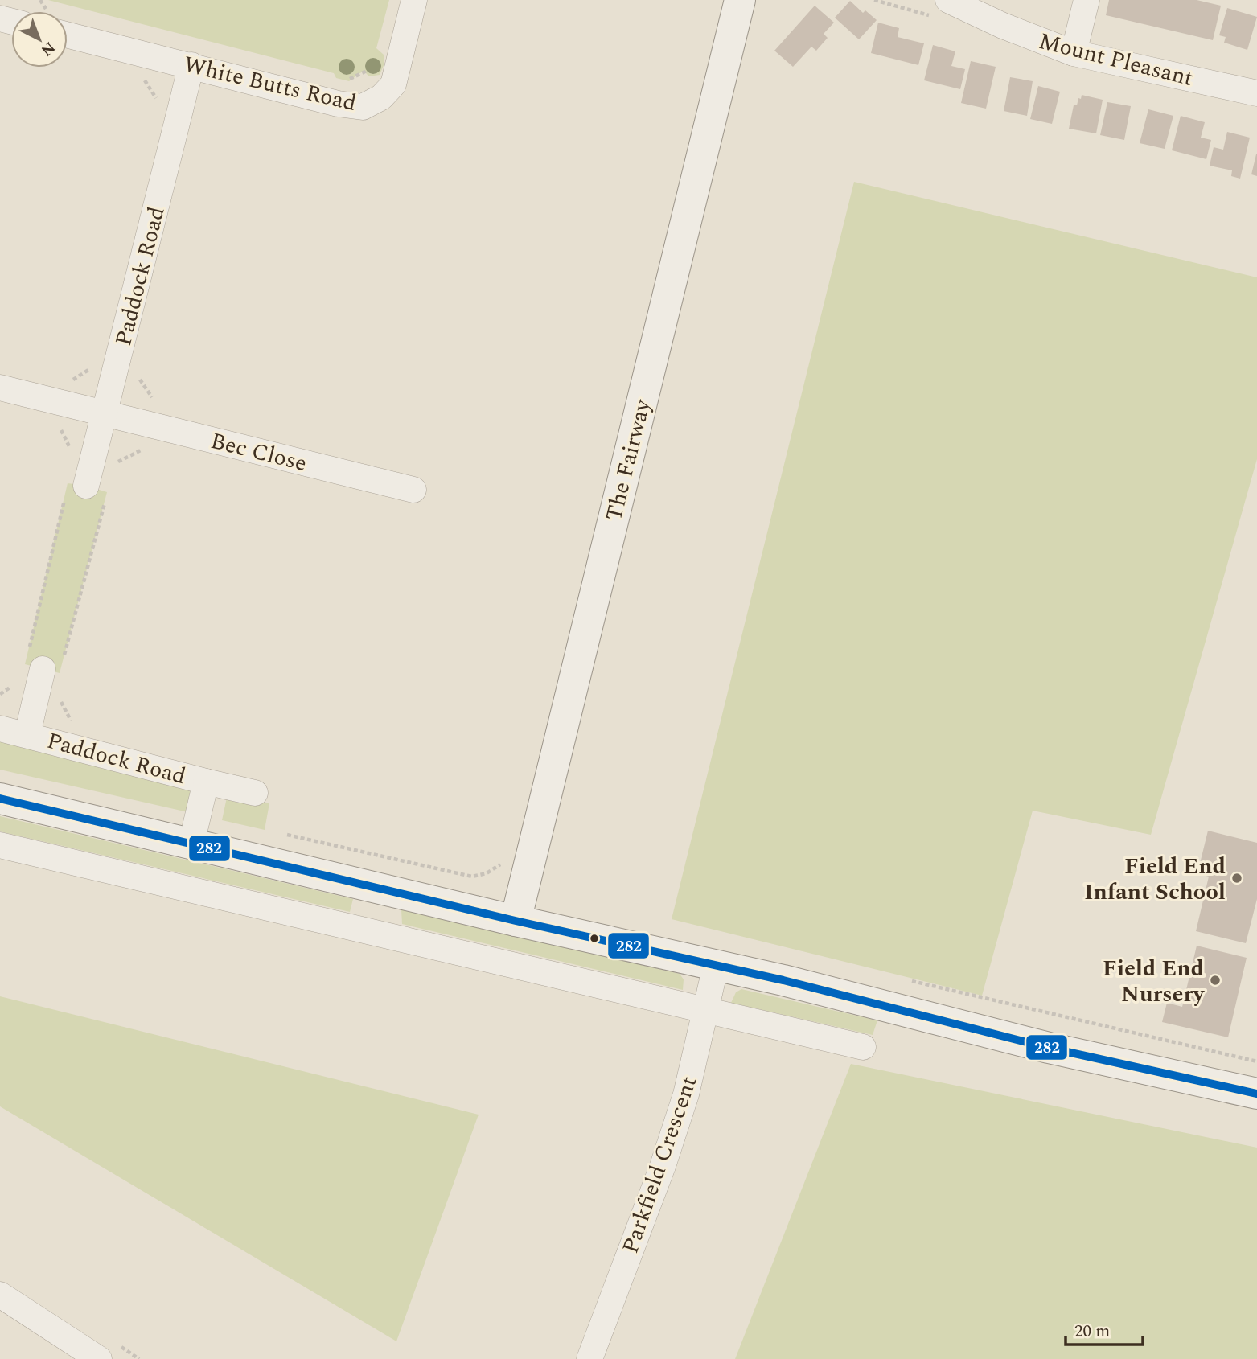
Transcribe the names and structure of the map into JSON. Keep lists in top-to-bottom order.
{
  "streets": {
    "street": [
      "Mount Pleasant",
      "White Butts Road",
      "Paddock Road",
      "Bec Close",
      "The Fairway",
      "Parkfield Crescent"
    ]
  },
  "crossings": [
    ["White Butts Road", "Paddock Road"],
    ["Paddock Road", "Bec Close"]
  ],
  "places": ["Field End Infant School", "Field End Nursery"],
  "lines": ["transit line 282"],
  "scale_bar": "20 m",
  "north": "bottom right"
}
